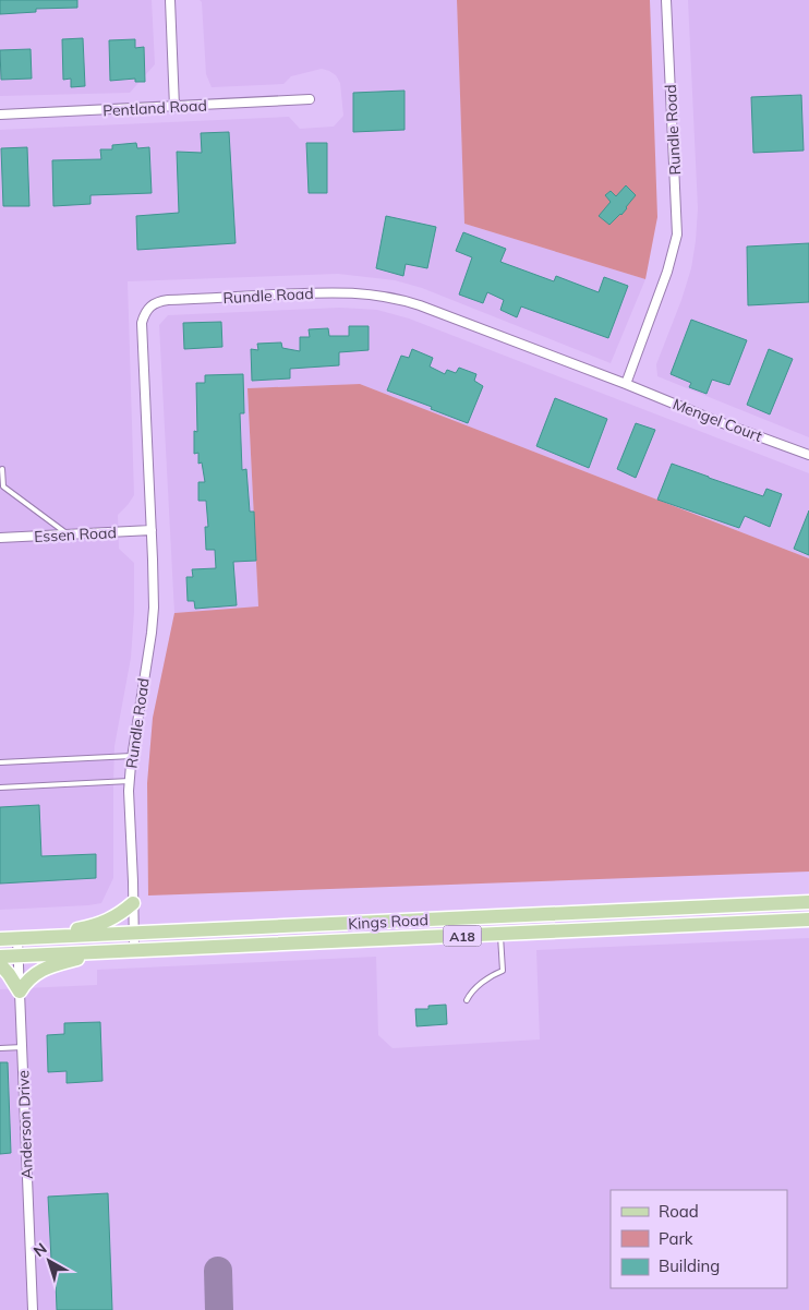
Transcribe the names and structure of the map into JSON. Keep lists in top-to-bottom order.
{
  "streets": {
    "main road": ["Kings Road", "A18"],
    "street": [
      "Pentland Road",
      "Rundle Road",
      "Mengel Court",
      "Essen Road",
      "Anderson Drive"
    ]
  },
  "crossings": [
    ["Rundle Road", "Mengel Court"],
    ["Rundle Road", "Essen Road"],
    ["Rundle Road", "Kings Road"],
    ["Kings Road", "Anderson Drive"]
  ],
  "legend": ["Road", "Park", "Building"],
  "north": "top left"
}
